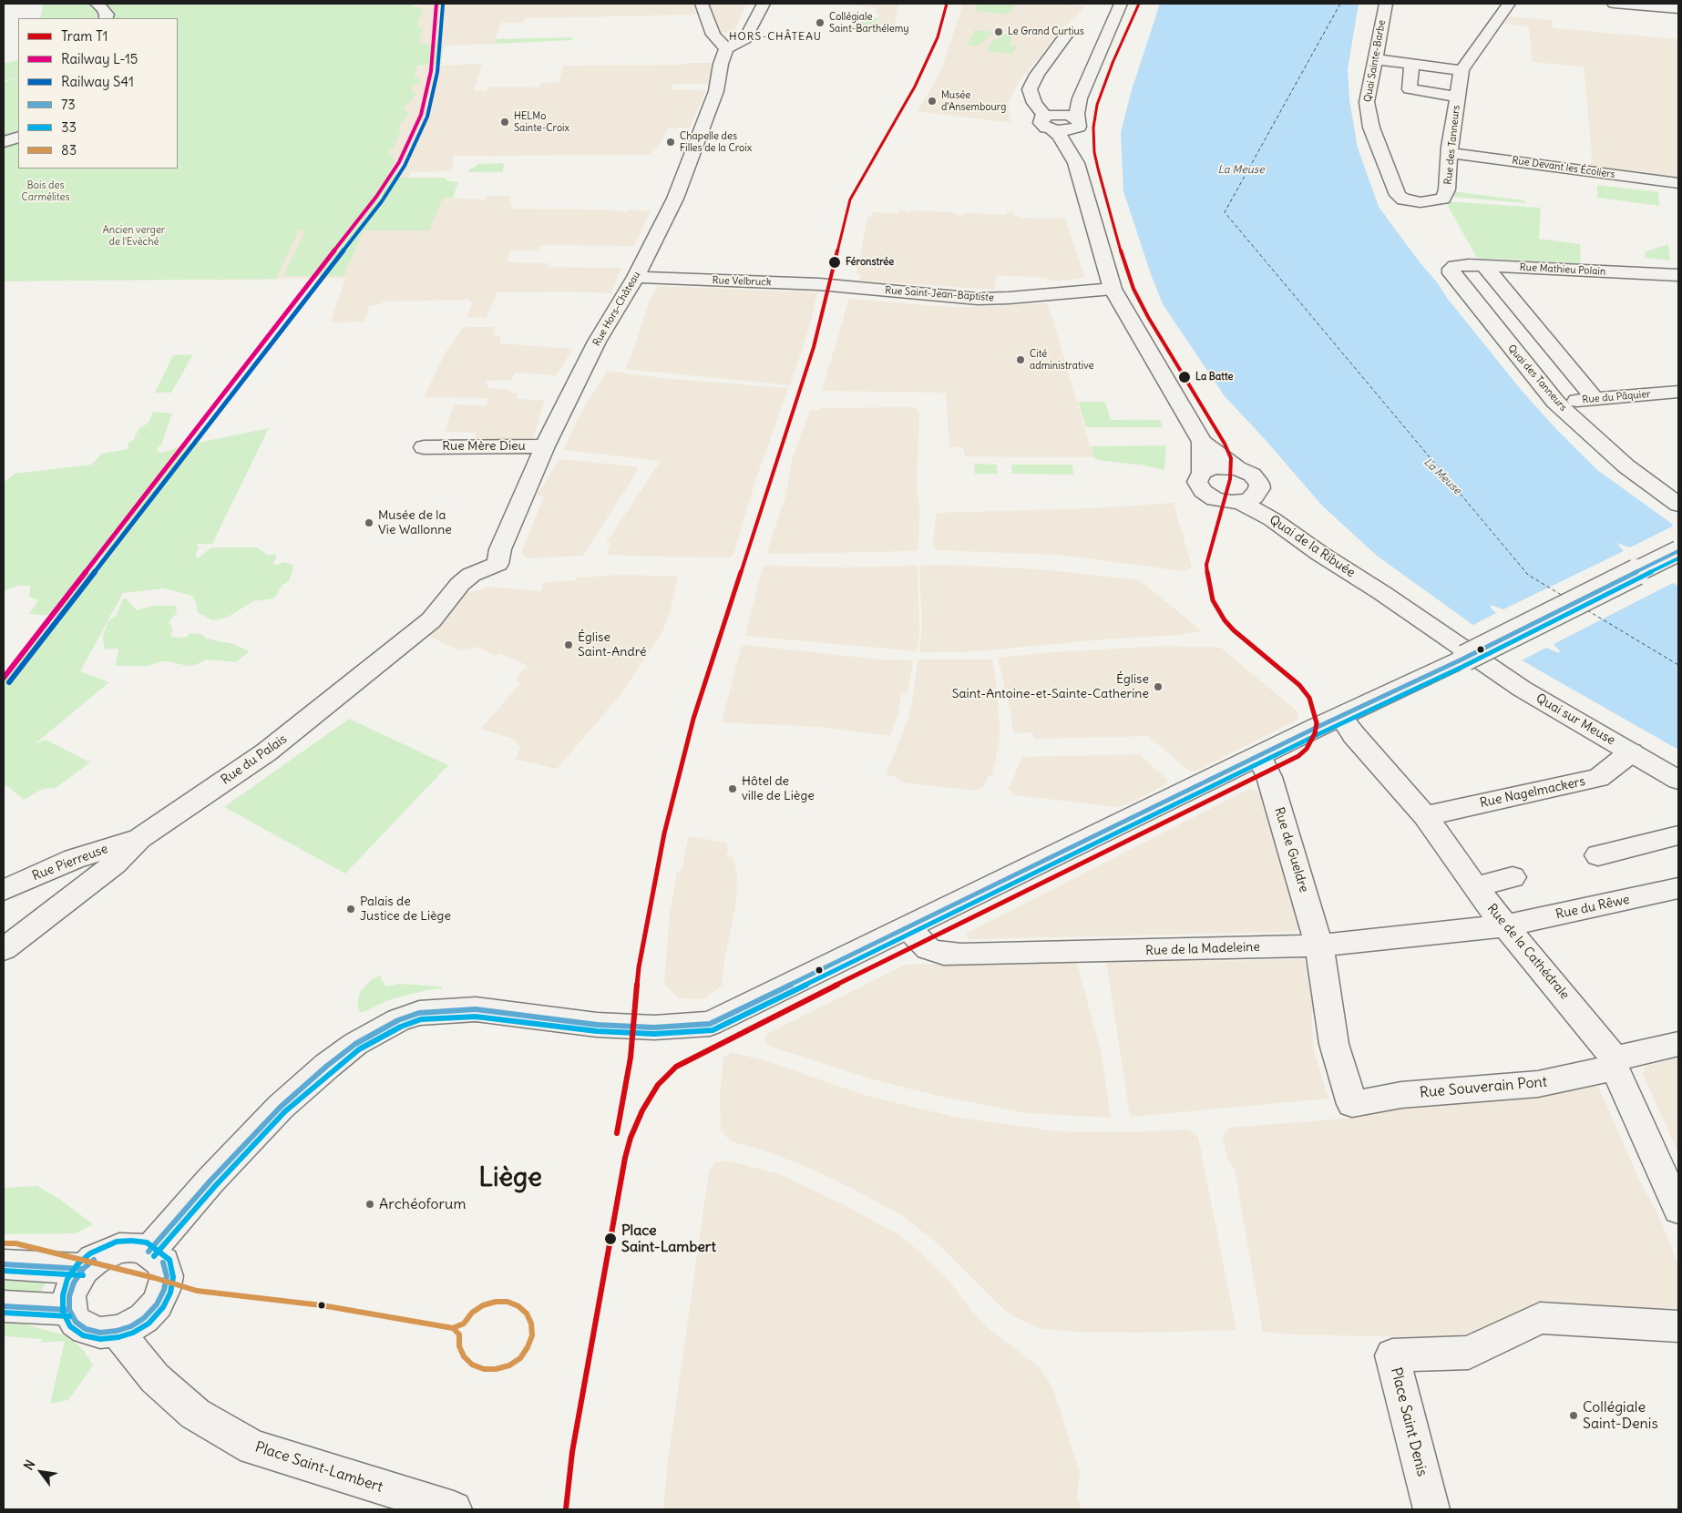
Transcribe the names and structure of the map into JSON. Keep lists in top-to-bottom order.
{
  "streets": {
    "street": [
      "Quai Sainte-Barbe",
      "Rue des Tanneurs",
      "Rue Devant les Écoliers",
      "Rue Mathieu Polain",
      "Rue Velbruck",
      "Rue Saint-Jean-Baptiste",
      "Rue Hors-Château",
      "Quai des Tanneurs",
      "Rue du Pâquier",
      "Rue Mère Dieu",
      "Quai de la Ribuée",
      "Quai sur Meuse",
      "Rue du Palais",
      "Rue Nagelmackers",
      "Rue de Gueldre",
      "Rue Pierreuse",
      "Rue du Rêwe",
      "Rue de la Madeleine",
      "Rue de la Cathédrale",
      "Rue Souverain Pont",
      "Place Saint Denis",
      "Place Saint-Lambert"
    ]
  },
  "crossings": [
    ["Quai Sainte-Barbe", "Rue des Tanneurs"],
    ["Rue des Tanneurs", "Rue Devant les Écoliers"],
    ["Rue Mathieu Polain", "Quai des Tanneurs"],
    ["Rue Velbruck", "Rue Saint-Jean-Baptiste"],
    ["Rue Velbruck", "Rue Hors-Château"],
    ["Rue Hors-Château", "Rue Mère Dieu"],
    ["Rue Hors-Château", "Rue du Palais"],
    ["Quai des Tanneurs", "Rue du Pâquier"],
    ["Quai de la Ribuée", "Quai sur Meuse"],
    ["Quai sur Meuse", "Rue Nagelmackers"],
    ["Rue du Palais", "Rue Pierreuse"],
    ["Rue Nagelmackers", "Rue de la Cathédrale"],
    ["Rue de Gueldre", "Rue de la Madeleine"],
    ["Rue de Gueldre", "Rue Souverain Pont"],
    ["Rue du Rêwe", "Rue de la Madeleine"],
    ["Rue du Rêwe", "Rue de la Cathédrale"],
    ["Rue de la Madeleine", "Rue de la Cathédrale"],
    ["Rue de la Cathédrale", "Rue Souverain Pont"]
  ],
  "districts": ["HORS-CHÂTEAU", "Liège"],
  "water": ["La Meuse"],
  "parks": ["Bois des Carmélites", "Ancien verger de l'Evèché"],
  "places": [
    "Collégiale Saint-Barthélemy",
    "Le Grand Curtius",
    "Musée d'Ansembourg",
    "HELMo Sainte-Croix",
    "Chapelle des Filles de la Croix",
    "Féronstrée",
    "Cité administrative",
    "La Batte",
    "Musée de la Vie Wallonne",
    "Église Saint-André",
    "Église Saint-Antoine-et-Sainte-Catherine",
    "Hôtel de ville de Liège",
    "Palais de Justice de Liège",
    "Archéoforum",
    "Place Saint-Lambert",
    "Collégiale Saint-Denis"
  ],
  "lines": [
    "tram line T1",
    "rail line L-15",
    "rail line S41",
    "transit line 73",
    "transit line 33",
    "transit line 83"
  ],
  "legend": [
    "Tram T1",
    "Railway L-15",
    "Railway S41",
    "73",
    "33",
    "83"
  ],
  "north": "top left"
}
